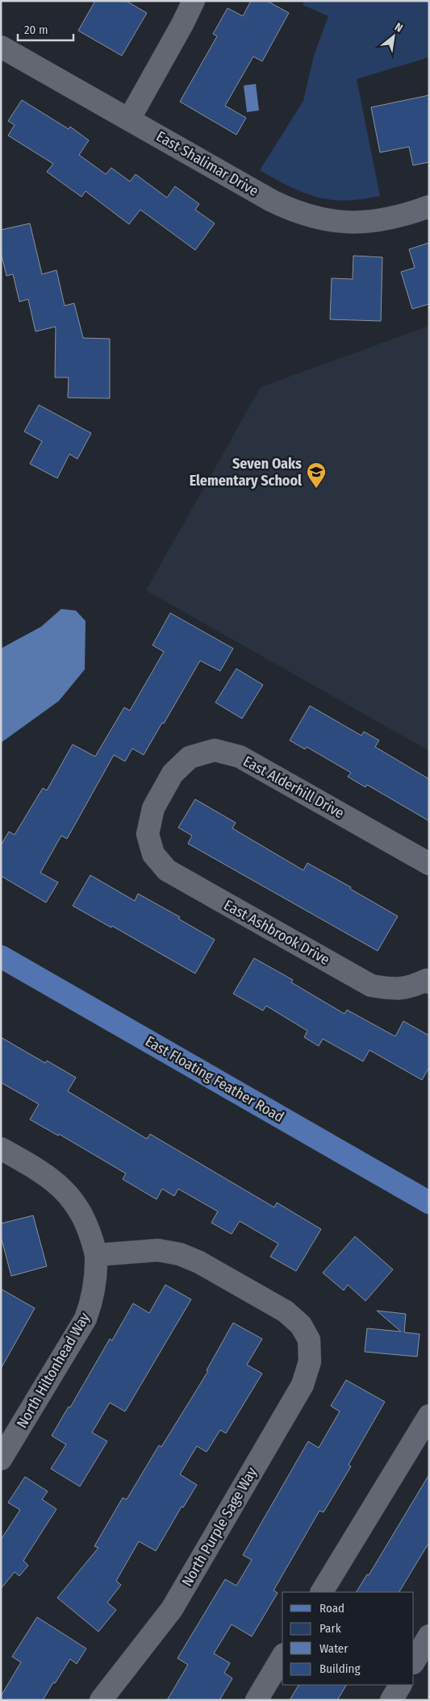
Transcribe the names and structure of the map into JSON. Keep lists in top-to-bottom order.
{
  "streets": {
    "main road": ["East Floating Feather Road"],
    "street": [
      "East Shalimar Drive",
      "East Alderhill Drive",
      "East Ashbrook Drive",
      "North Hiltonhead Way",
      "North Purple Sage Way"
    ]
  },
  "crossings": [
    ["East Alderhill Drive", "East Ashbrook Drive"],
    ["North Hiltonhead Way", "North Purple Sage Way"]
  ],
  "places": {
    "school or university": ["Seven Oaks Elementary School"]
  },
  "legend": [
    "Road",
    "Park",
    "Water",
    "Building"
  ],
  "scale_bar": "20 m",
  "north": "top right"
}
